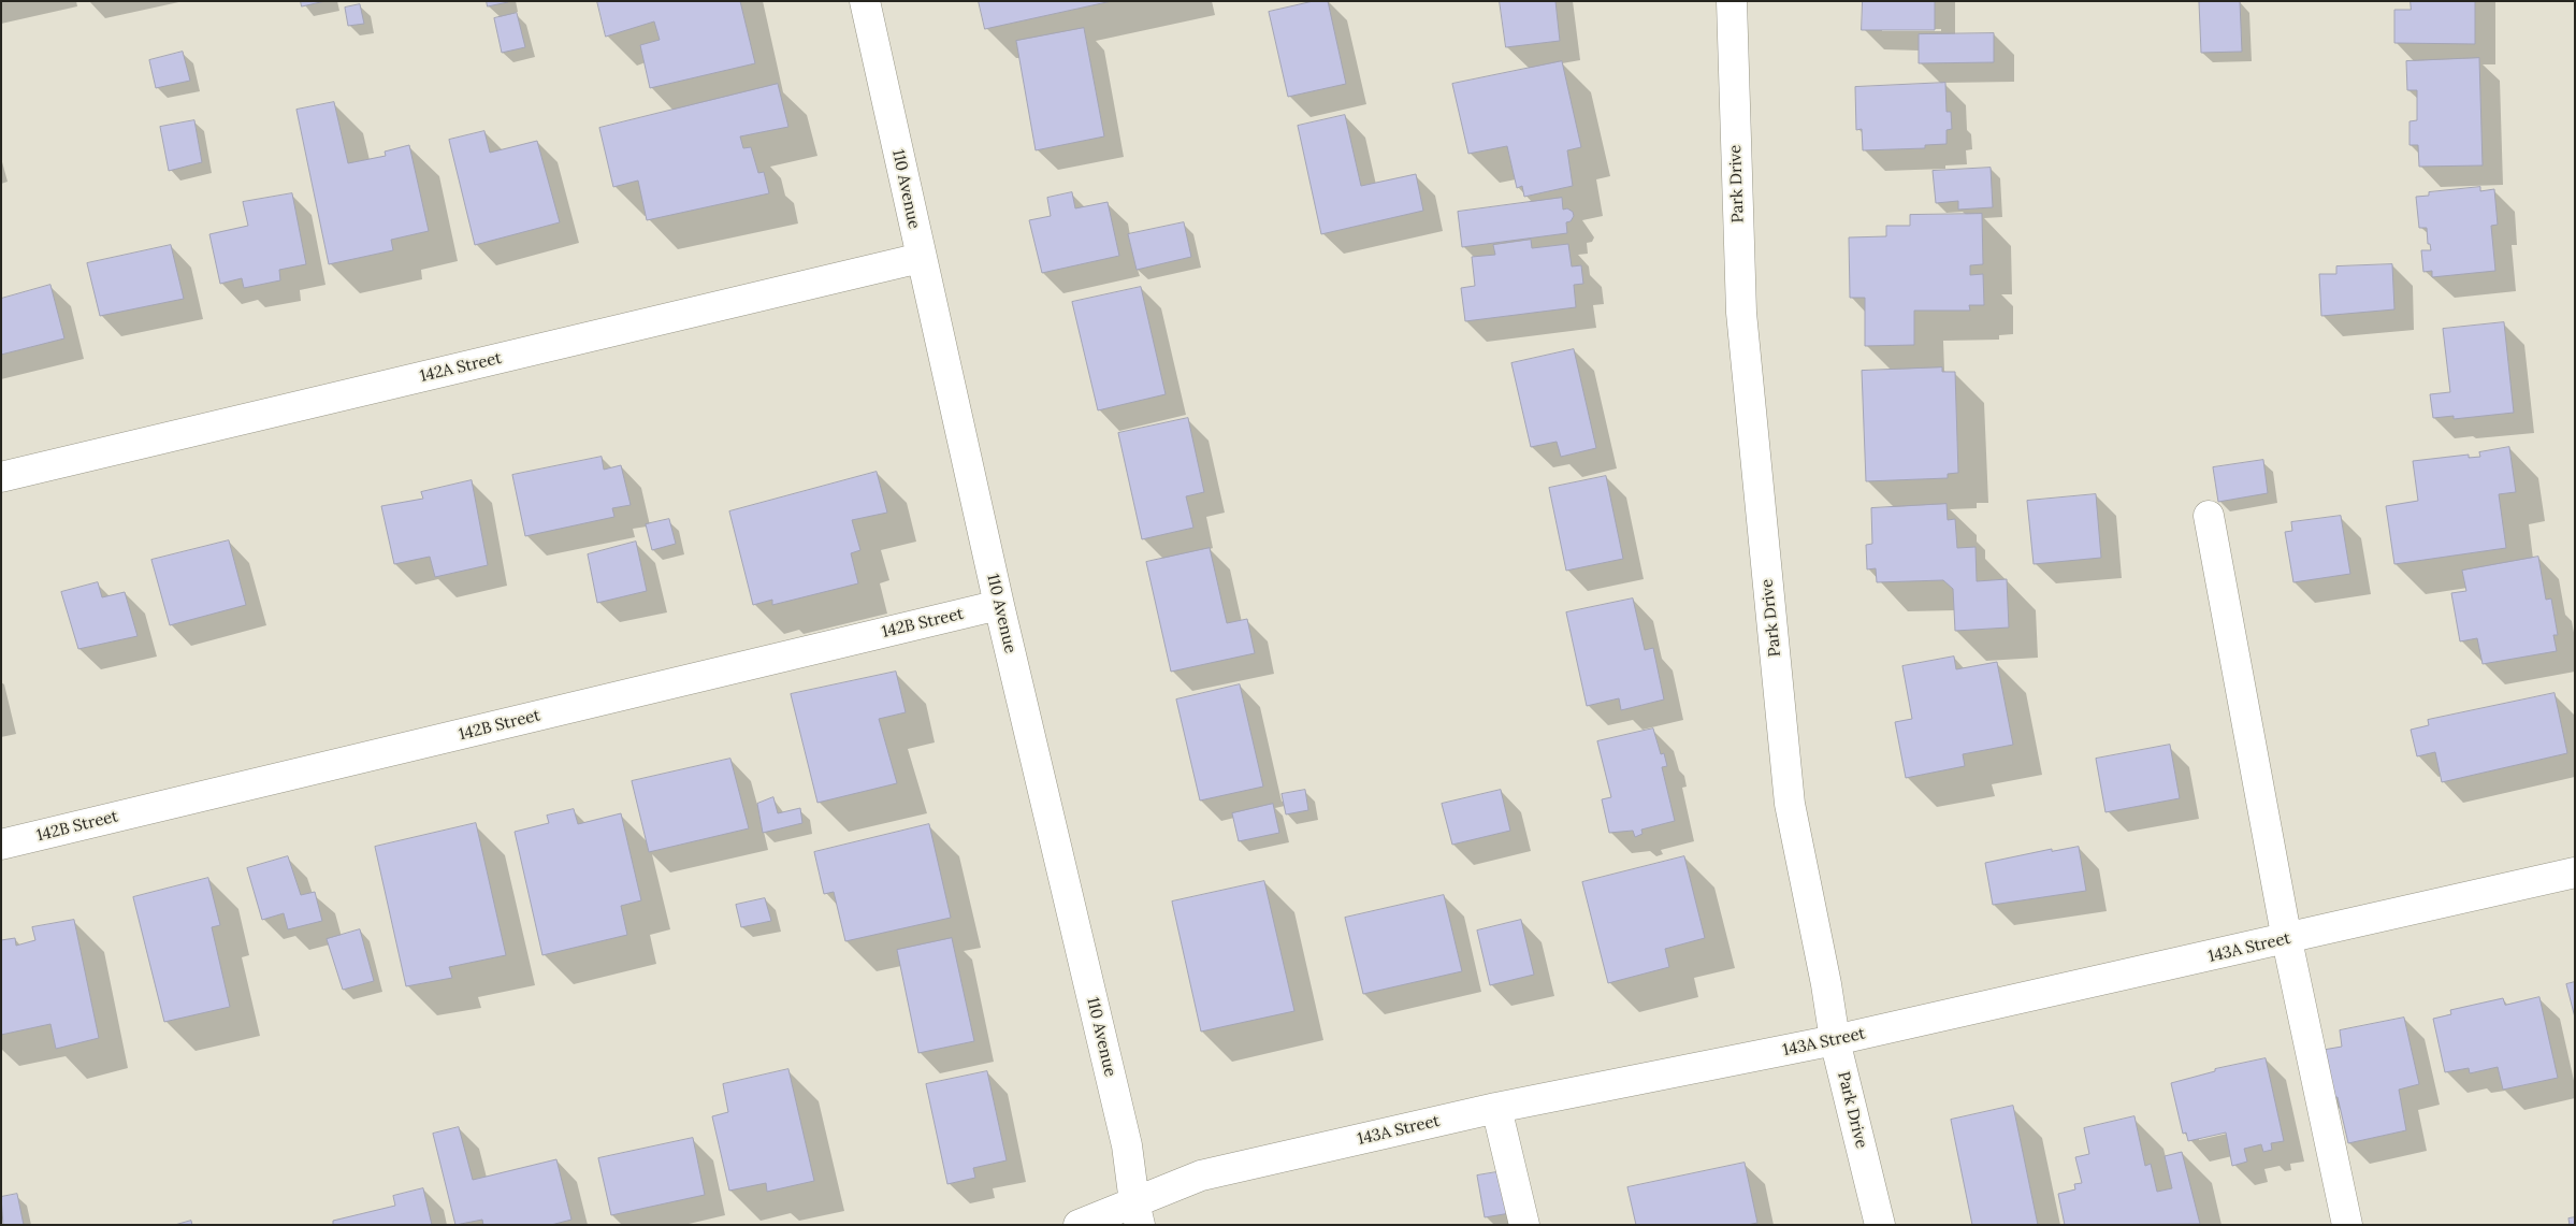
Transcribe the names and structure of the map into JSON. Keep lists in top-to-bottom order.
{
  "streets": {
    "street": [
      "Park Drive",
      "110 Avenue",
      "142A Street",
      "142B Street",
      "143A Street"
    ]
  },
  "crossings": [
    ["Park Drive", "143A Street"],
    ["110 Avenue", "142A Street"],
    ["110 Avenue", "142B Street"],
    ["110 Avenue", "143A Street"]
  ]
}
